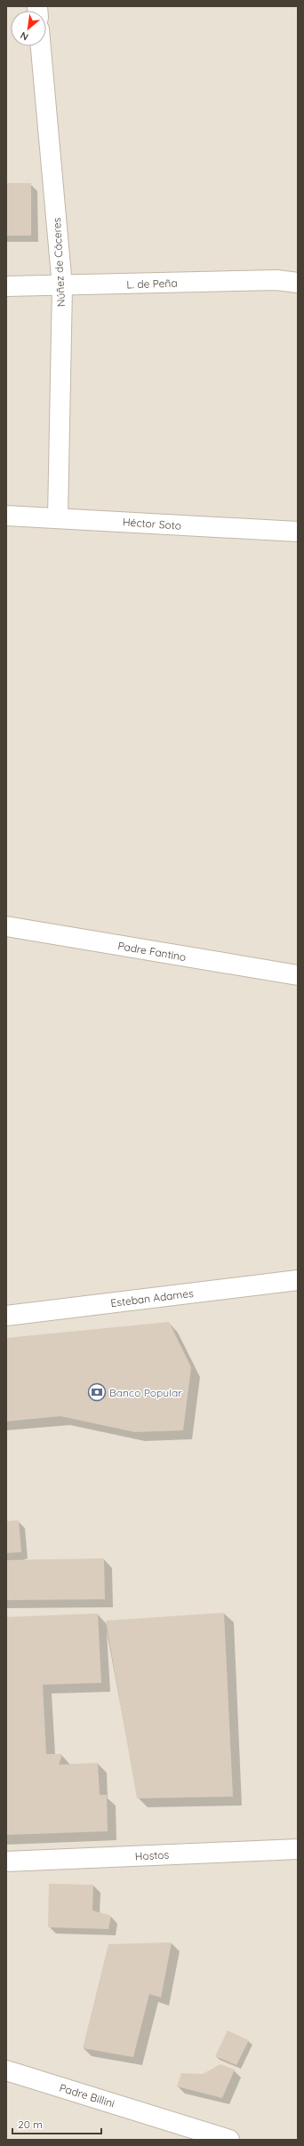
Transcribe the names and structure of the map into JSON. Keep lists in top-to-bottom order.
{
  "streets": {
    "street": [
      "Núñez de Cáceres",
      "L. de Peña",
      "Héctor Soto",
      "Padre Fantino",
      "Esteban Adames",
      "Hostos",
      "Padre Billini"
    ]
  },
  "crossings": [
    ["Núñez de Cáceres", "L. de Peña"],
    ["Núñez de Cáceres", "Héctor Soto"]
  ],
  "places": {
    "bank": ["Banco Popular"]
  },
  "scale_bar": "20 m",
  "north": "bottom left"
}
